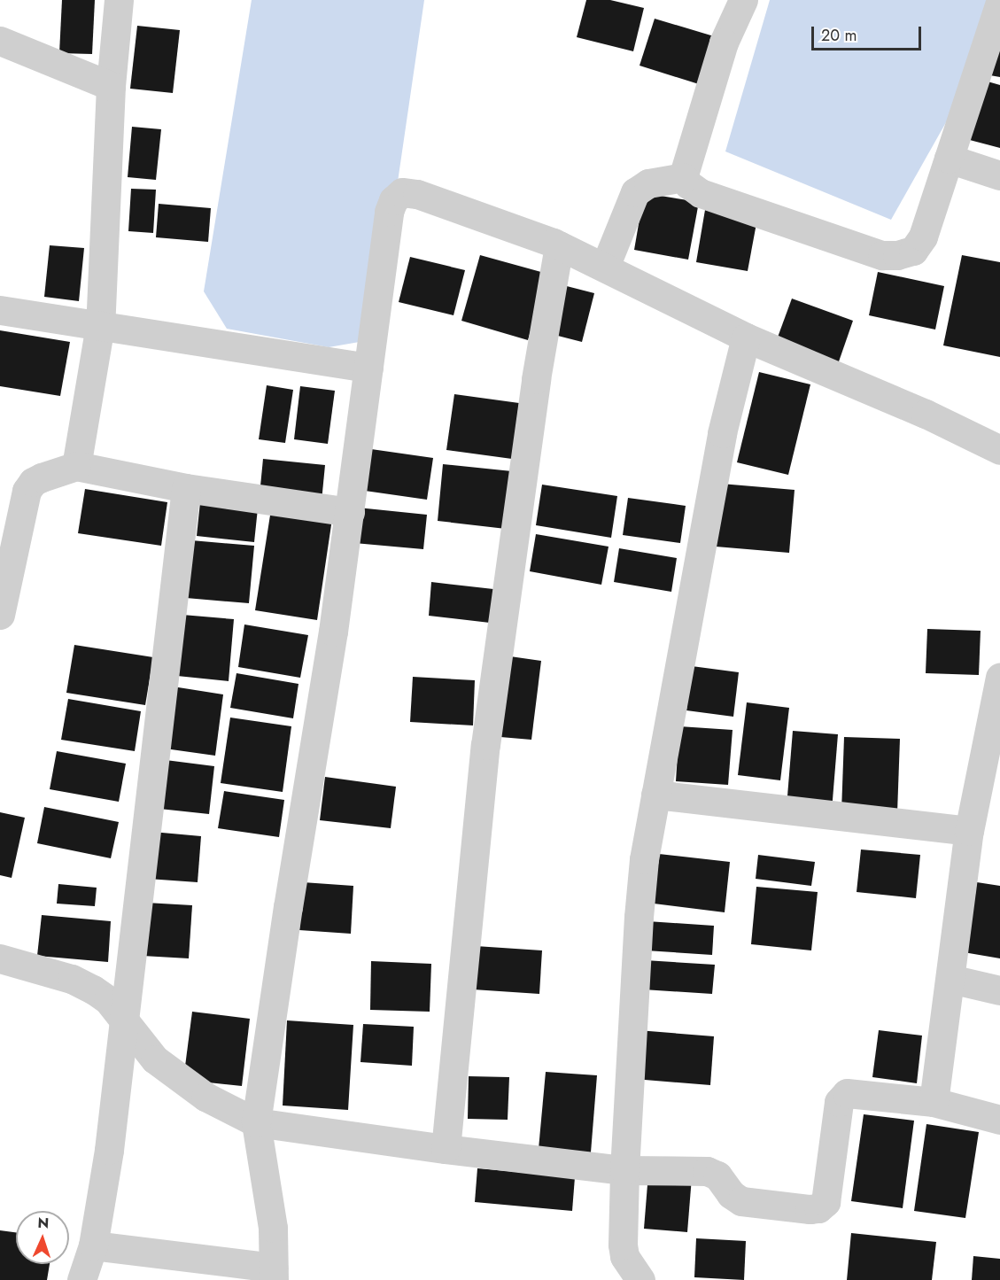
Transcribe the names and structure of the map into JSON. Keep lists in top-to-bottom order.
{
  "scale_bar": "20 m",
  "north": "top"
}
